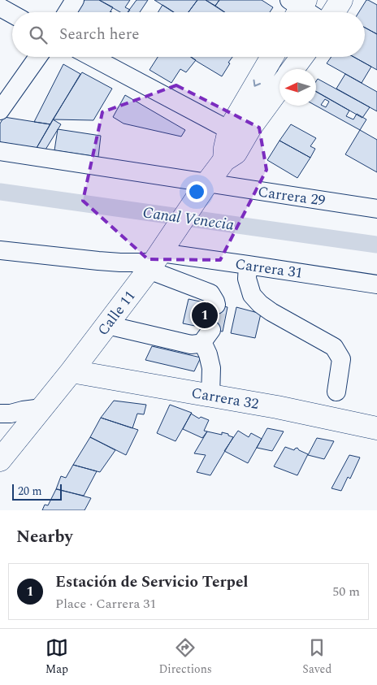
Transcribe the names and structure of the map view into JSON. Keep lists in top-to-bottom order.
{
  "streets": {
    "main road": ["Calle 11", "Carrera 32"],
    "street": ["Carrera 29", "Carrera 31"]
  },
  "crossings": [
    ["Carrera 29", "Calle 11"],
    ["Carrera 31", "Calle 11"],
    ["Calle 11", "Carrera 32"]
  ],
  "water": ["Canal Venecia"],
  "scale_bar": "20 m",
  "north": "left",
  "page": {
    "search": "Search here",
    "pins": "1",
    "scale": "20 m",
    "heading": "Nearby",
    "list": [
      {
        "mark": "1",
        "name": "Estación de Servicio Terpel",
        "note": "Place · Carrera 31",
        "value": "50 m"
      }
    ],
    "nav": ["Map", "Directions", "Saved"]
  }
}
